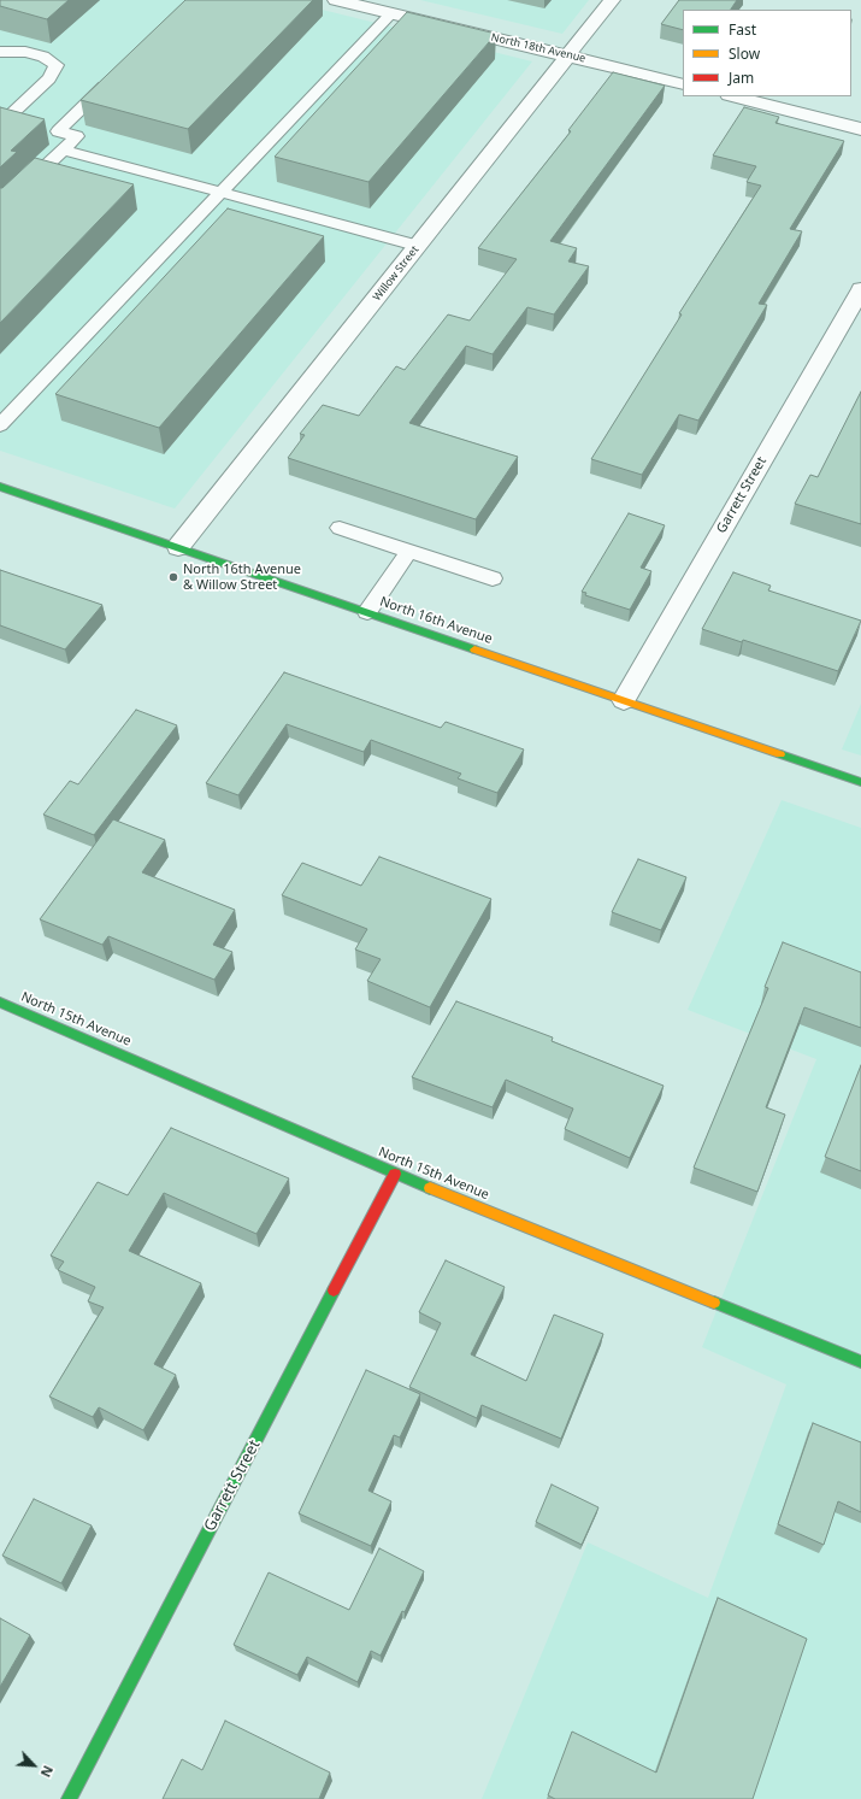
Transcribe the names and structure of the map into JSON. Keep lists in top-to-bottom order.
{
  "streets": {
    "street": [
      "North 18th Avenue",
      "Willow Street",
      "Garrett Street",
      "North 16th Avenue",
      "North 15th Avenue"
    ]
  },
  "crossings": [
    ["North 18th Avenue", "Willow Street"],
    ["Willow Street", "North 16th Avenue"],
    ["Garrett Street", "North 16th Avenue"],
    ["Garrett Street", "North 15th Avenue"]
  ],
  "places": ["North 16th Avenue & Willow Street"],
  "legend": ["Fast", "Slow", "Jam"],
  "north": "bottom right"
}
